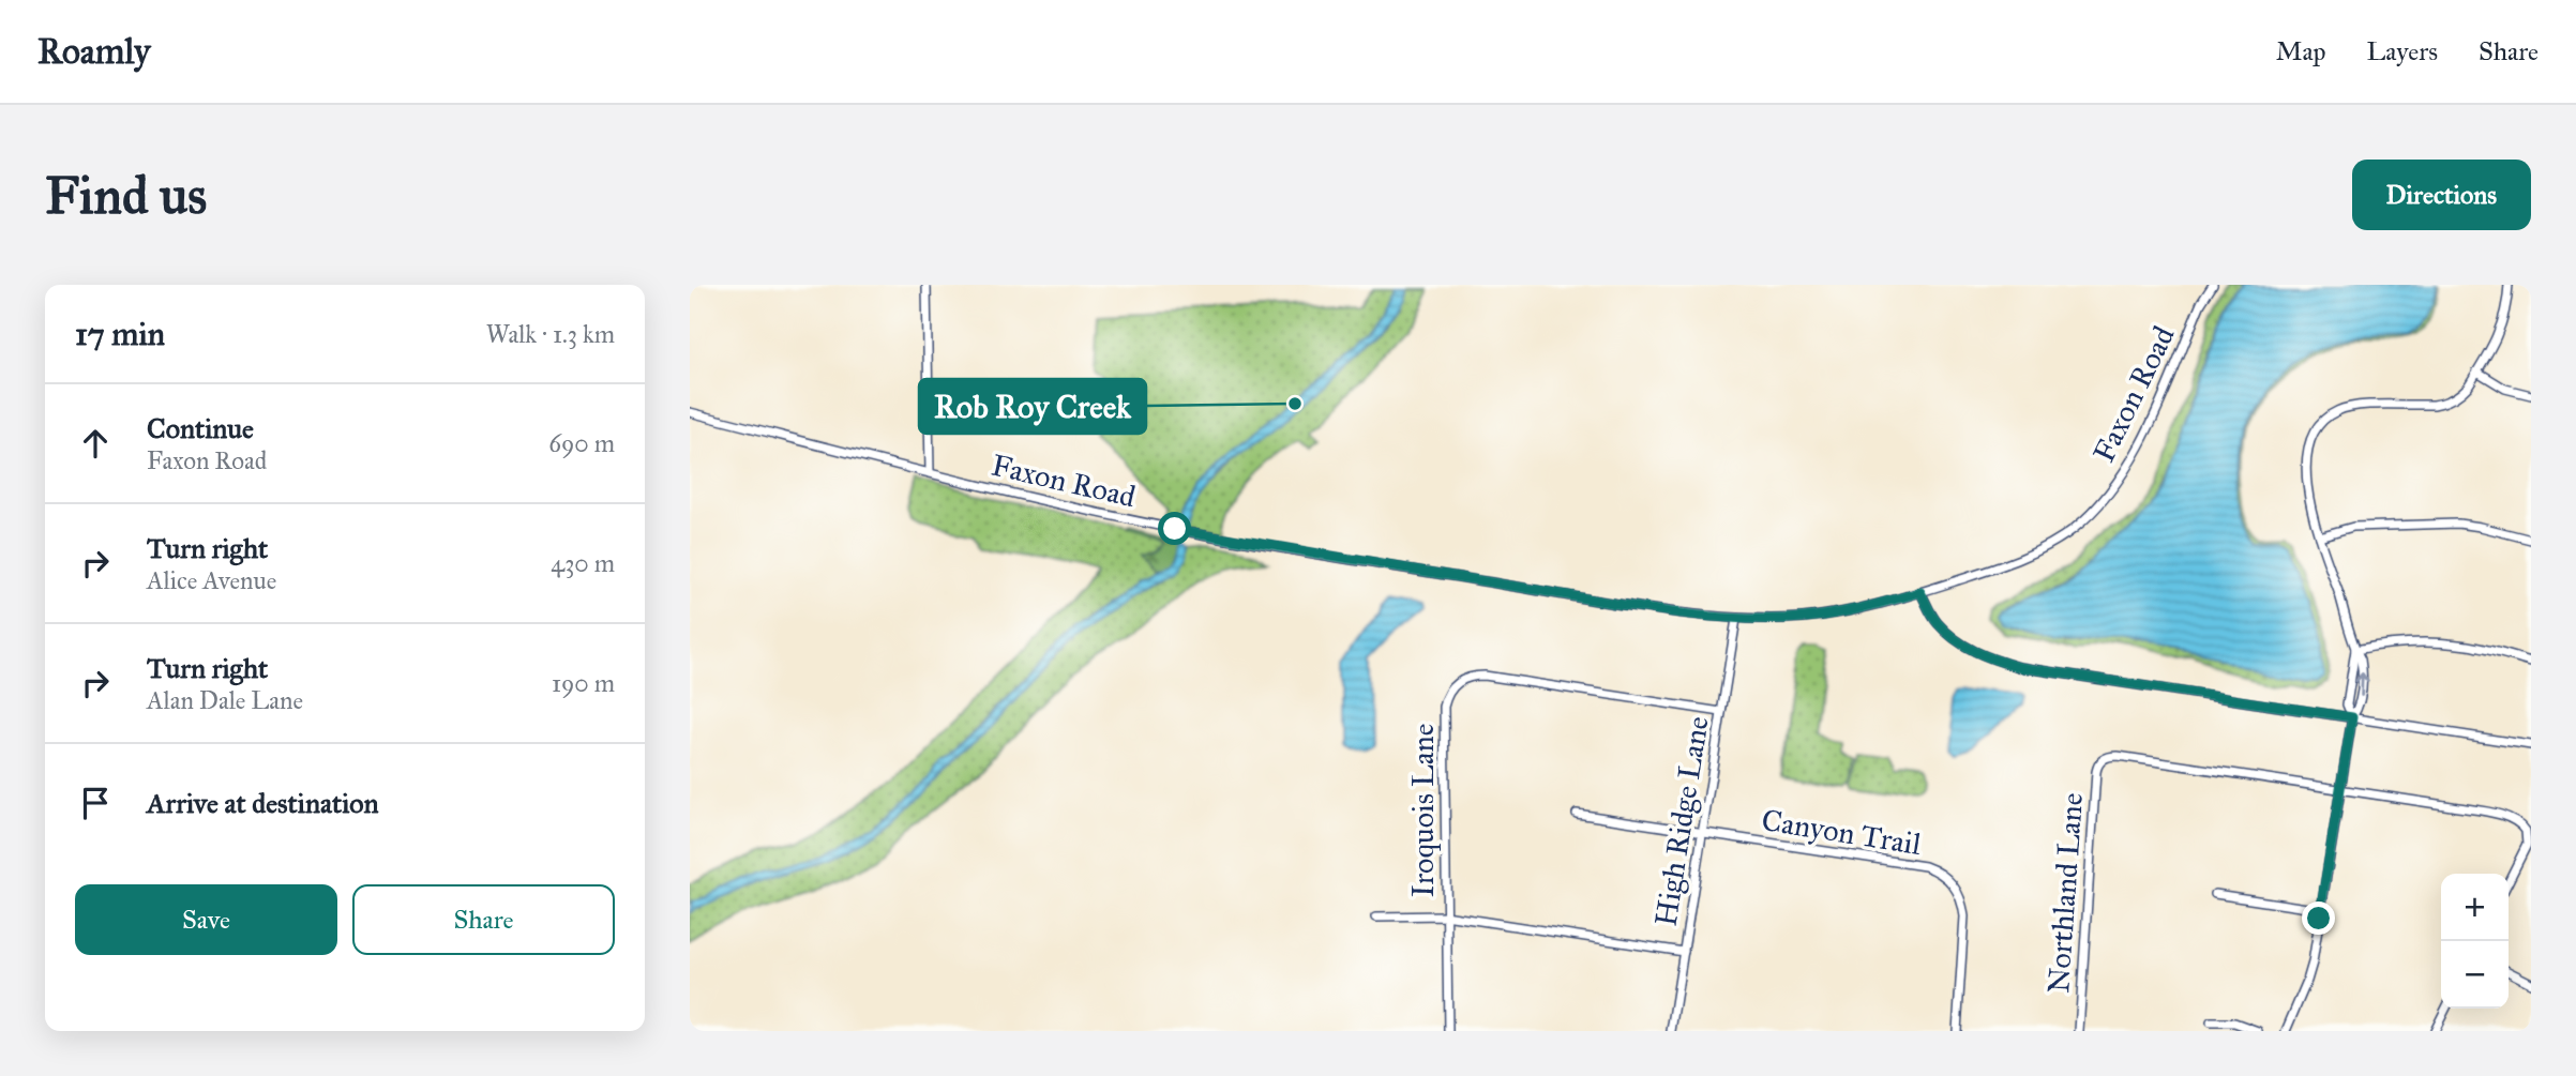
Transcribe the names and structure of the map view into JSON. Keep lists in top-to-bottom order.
{
  "streets": {
    "street": [
      "Faxon Road",
      "Iroquois Lane",
      "High Ridge Lane",
      "Canyon Trail",
      "Northland Lane"
    ]
  },
  "crossings": [
    ["Faxon Road", "High Ridge Lane"],
    ["Iroquois Lane", "High Ridge Lane"],
    ["High Ridge Lane", "Canyon Trail"]
  ],
  "places": ["Rob Roy Creek"],
  "page": {
    "header": "Roamly",
    "nav": ["Map", "Layers", "Share"],
    "buttons": [
      "Directions",
      ["Save", "Share"]
    ],
    "title": "Find us",
    "heading": ["17 min", "Walk · 1.3 km"],
    "list": [
      ["Continue", "Faxon Road", "690 m"],
      ["Turn right", "Alice Avenue", "430 m"],
      ["Turn right", "Alan Dale Lane", "190 m"],
      "Arrive at destination"
    ],
    "map_buttons": ["+", "−"]
  }
}
